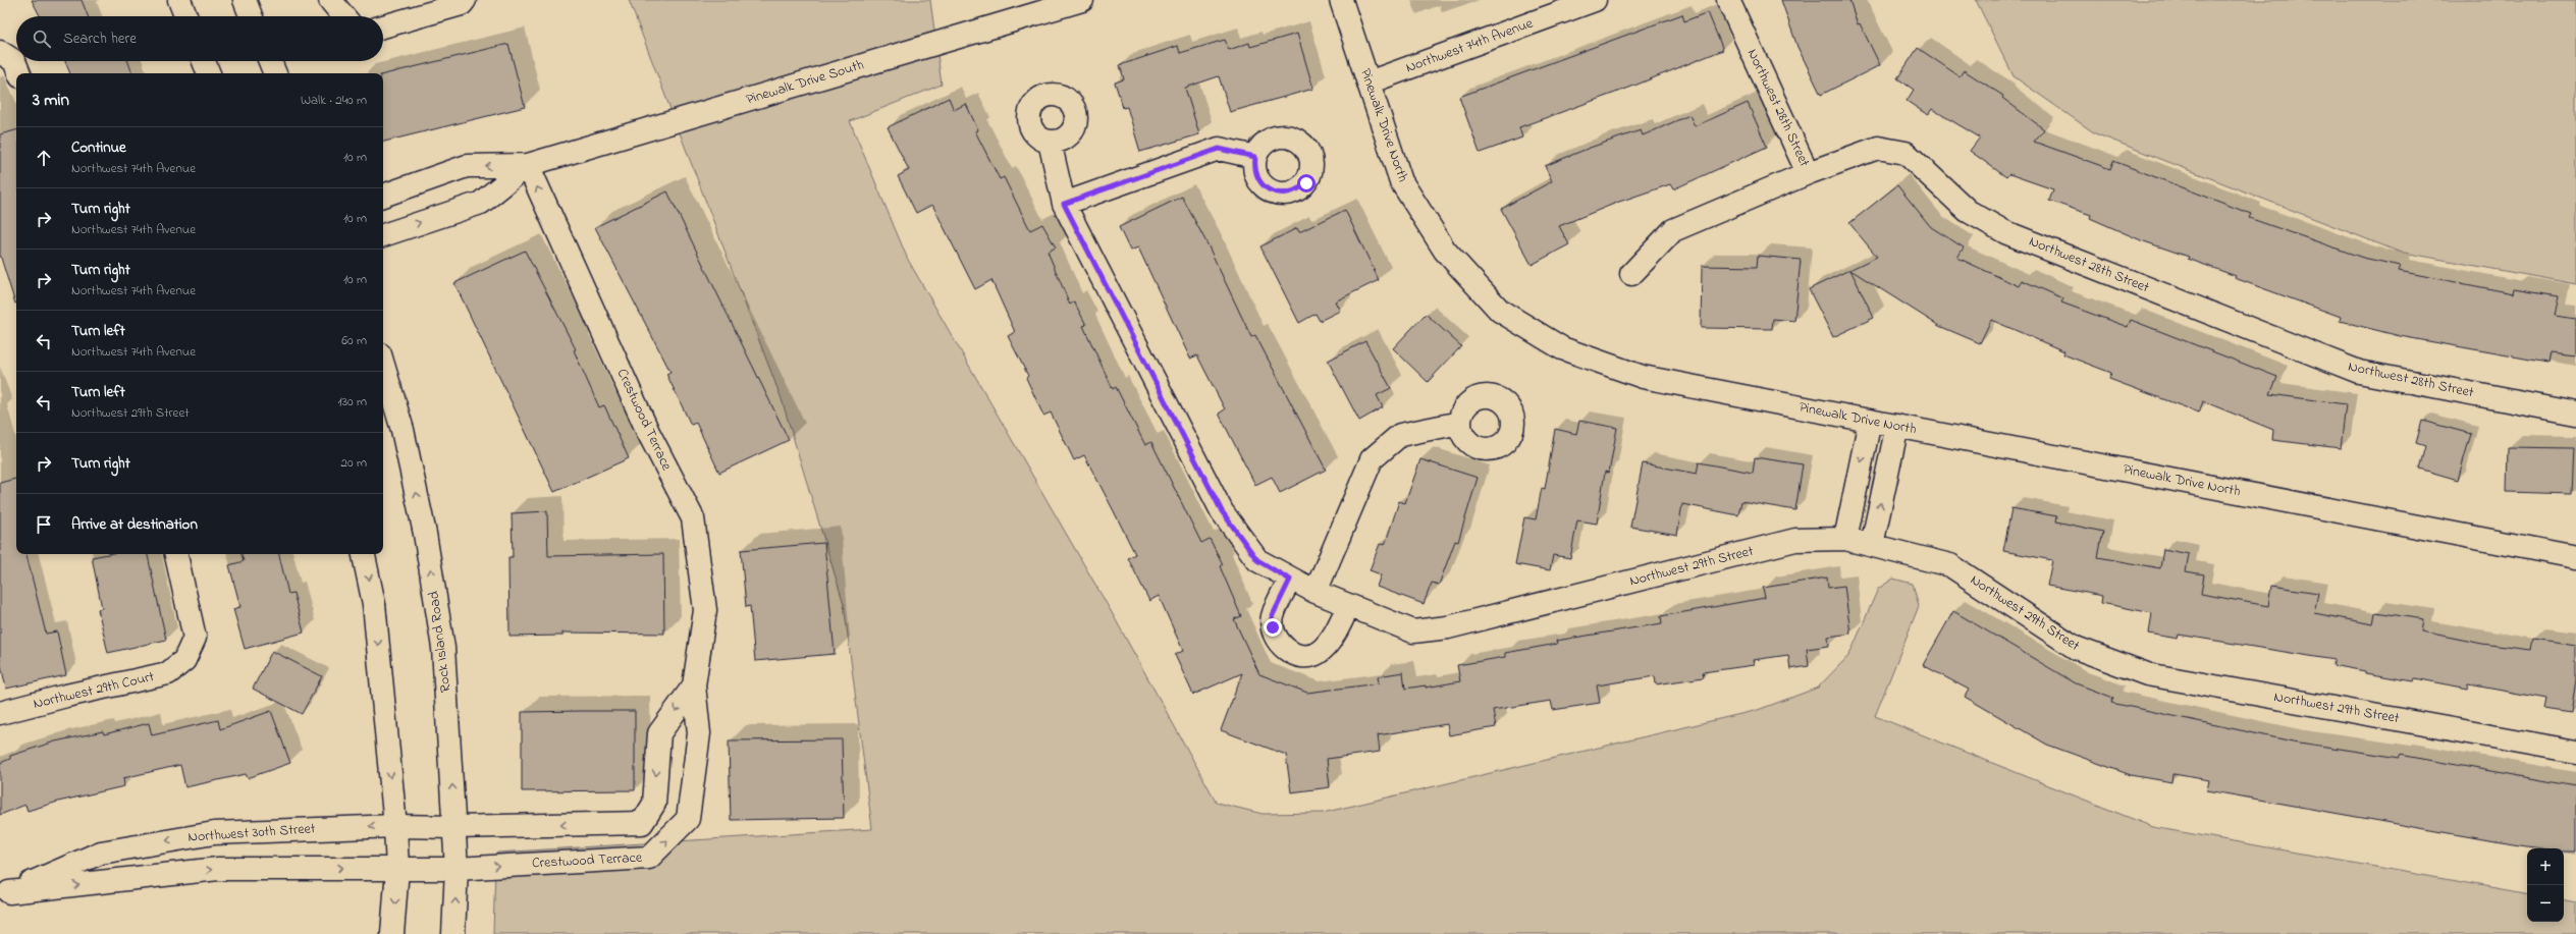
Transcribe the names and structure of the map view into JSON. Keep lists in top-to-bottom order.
{
  "streets": {
    "street": [
      "Northwest 74th Avenue",
      "Pinewalk Drive South",
      "Northwest 28th Street",
      "Pinewalk Drive North",
      "Crestwood Terrace",
      "Northwest 29th Street",
      "Rock Island Road",
      "Northwest 29th Court",
      "Northwest 30th Street"
    ]
  },
  "crossings": [
    ["Northwest 74th Avenue", "Pinewalk Drive North"],
    ["Pinewalk Drive South", "Crestwood Terrace"],
    ["Crestwood Terrace", "Rock Island Road"],
    ["Crestwood Terrace", "Northwest 30th Street"],
    ["Rock Island Road", "Northwest 30th Street"]
  ],
  "page": {
    "search": "Search here",
    "heading": ["3 min", "Walk · 240 m"],
    "list": [
      ["Continue", "Northwest 74th Avenue", "10 m"],
      ["Turn right", "Northwest 74th Avenue", "10 m"],
      ["Turn right", "Northwest 74th Avenue", "10 m"],
      ["Turn left", "Northwest 74th Avenue", "60 m"],
      ["Turn left", "Northwest 29th Street", "130 m"],
      ["Turn right", "20 m"],
      "Arrive at destination"
    ],
    "map_buttons": ["+", "−"]
  }
}
